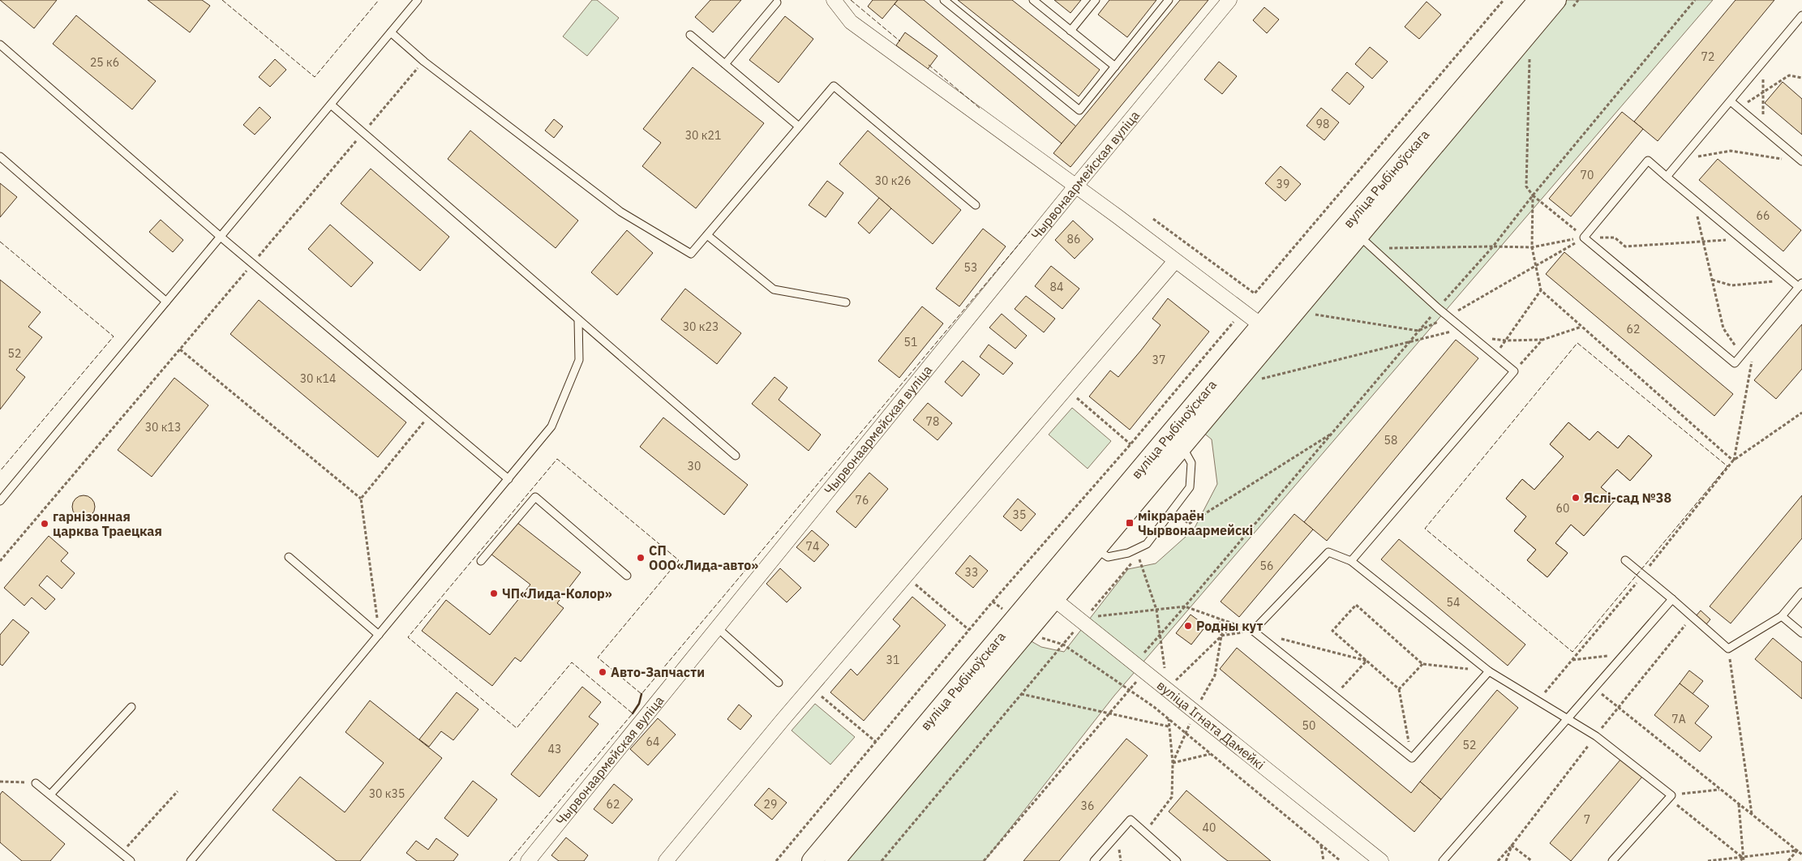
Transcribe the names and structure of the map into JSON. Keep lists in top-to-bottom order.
{
  "streets": {
    "main road": ["вуліца Рыбіноўскага"],
    "street": ["Чырвонаармейская вуліца", "вуліца Ігната Дамейкі"]
  },
  "crossings": [
    ["вуліца Рыбіноўскага", "вуліца Ігната Дамейкі"]
  ],
  "places": {
    "other": [
      "Яслі-сад №38",
      "гарнізонная царква Траецкая",
      "СП ООО«Лида-авто»",
      "ЧП«Лида-Колор»",
      "Родны кут",
      "Авто-Запчасти"
    ],
    "transit": ["мікрараён Чырвонаармейскі"]
  },
  "house_numbers": [
    "72",
    "25 к6",
    "98",
    "30 к21",
    "70",
    "30 к26",
    "39",
    "66",
    "86",
    "53",
    "84",
    "30 к23",
    "62",
    "51",
    "52",
    "37",
    "30 к14",
    "78",
    "30 к13",
    "58",
    "30",
    "76",
    "60",
    "35",
    "74",
    "56",
    "33",
    "54",
    "31",
    "7А",
    "50",
    "64",
    "52",
    "43",
    "30 к35",
    "62",
    "29",
    "36",
    "7",
    "40"
  ]
}
